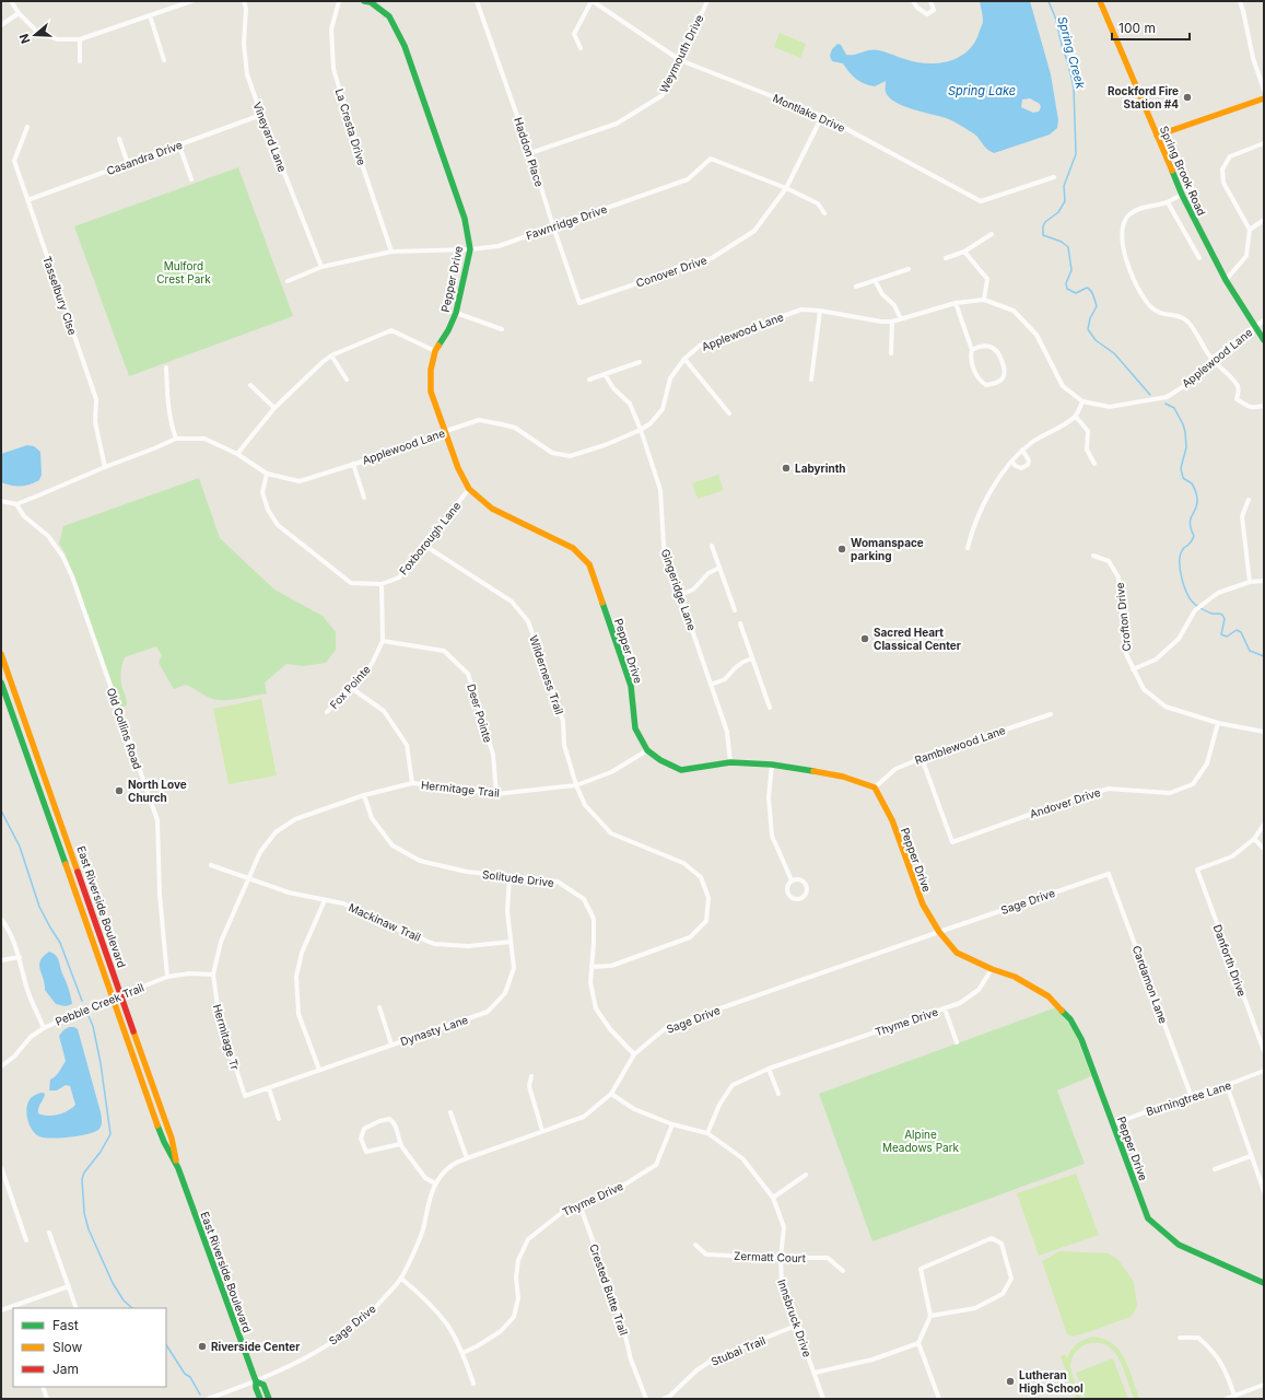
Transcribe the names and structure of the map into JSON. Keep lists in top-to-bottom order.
{
  "streets": {
    "street": [
      "Weymouth Drive",
      "Montlake Drive",
      "La Cresta Drive",
      "Vineyard Lane",
      "Haddon Place",
      "Casandra Drive",
      "Spring Brook Road",
      "Fawnridge Drive",
      "Conover Drive",
      "Pepper Drive",
      "Tasselbury Clse",
      "Applewood Lane",
      "Foxborough Lane",
      "Gingeridge Lane",
      "Crofton Drive",
      "Wilderness Trail",
      "Fox Pointe",
      "Deer Pointe",
      "Old Collins Road",
      "Ramblewood Lane",
      "Hermitage Trail",
      "Andover Drive",
      "Solitude Drive",
      "Sage Drive",
      "East Riverside Boulevard",
      "Mackinaw Trail",
      "Danforth Drive",
      "Cardamon Lane",
      "Pebble Creek Trail",
      "Thyme Drive",
      "Dynasty Lane",
      "Hermitage Tr",
      "Burningtree Lane",
      "Zermatt Court",
      "Crested Butte Trail",
      "Innsbruck Drive",
      "Stubai Trail"
    ]
  },
  "crossings": [
    ["Weymouth Drive", "Montlake Drive"],
    ["Weymouth Drive", "Haddon Place"],
    ["Montlake Drive", "Conover Drive"],
    ["La Cresta Drive", "Fawnridge Drive"],
    ["Vineyard Lane", "Casandra Drive"],
    ["Vineyard Lane", "Fawnridge Drive"],
    ["Haddon Place", "Fawnridge Drive"],
    ["Haddon Place", "Conover Drive"],
    ["Casandra Drive", "Tasselbury Clse"],
    ["Spring Brook Road", "Applewood Lane"],
    ["Fawnridge Drive", "Conover Drive"],
    ["Fawnridge Drive", "Pepper Drive"],
    ["Pepper Drive", "Applewood Lane"],
    ["Pepper Drive", "Foxborough Lane"],
    ["Pepper Drive", "Gingeridge Lane"],
    ["Pepper Drive", "Ramblewood Lane"],
    ["Pepper Drive", "Hermitage Trail"],
    ["Pepper Drive", "Sage Drive"],
    ["Pepper Drive", "Thyme Drive"],
    ["Pepper Drive", "Burningtree Lane"],
    ["Tasselbury Clse", "Applewood Lane"],
    ["Applewood Lane", "Foxborough Lane"],
    ["Applewood Lane", "Gingeridge Lane"],
    ["Applewood Lane", "Old Collins Road"],
    ["Foxborough Lane", "Wilderness Trail"],
    ["Foxborough Lane", "Fox Pointe"],
    ["Crofton Drive", "Andover Drive"],
    ["Wilderness Trail", "Hermitage Trail"],
    ["Wilderness Trail", "Solitude Drive"],
    ["Fox Pointe", "Deer Pointe"],
    ["Deer Pointe", "Hermitage Trail"],
    ["Old Collins Road", "Pebble Creek Trail"],
    ["Ramblewood Lane", "Andover Drive"],
    ["Hermitage Trail", "Solitude Drive"],
    ["Hermitage Trail", "Mackinaw Trail"],
    ["Hermitage Trail", "Hermitage Tr"],
    ["Solitude Drive", "Sage Drive"],
    ["Solitude Drive", "Dynasty Lane"],
    ["Sage Drive", "East Riverside Boulevard"],
    ["Sage Drive", "Cardamon Lane"],
    ["Sage Drive", "Innsbruck Drive"],
    ["East Riverside Boulevard", "Pebble Creek Trail"],
    ["Mackinaw Trail", "Dynasty Lane"],
    ["Mackinaw Trail", "Hermitage Tr"],
    ["Cardamon Lane", "Burningtree Lane"],
    ["Pebble Creek Trail", "Hermitage Tr"],
    ["Thyme Drive", "Crested Butte Trail"],
    ["Thyme Drive", "Innsbruck Drive"],
    ["Dynasty Lane", "Hermitage Tr"],
    ["Zermatt Court", "Innsbruck Drive"],
    ["Innsbruck Drive", "Stubai Trail"]
  ],
  "water": ["Spring Creek", "Spring Lake"],
  "parks": ["Mulford Crest Park", "Alpine Meadows Park"],
  "places": [
    "Rockford Fire Station #4",
    "Labyrinth",
    "Womanspace parking",
    "Sacred Heart Classical Center",
    "North Love Church",
    "Riverside Center",
    "Lutheran High School"
  ],
  "legend": ["Fast", "Slow", "Jam"],
  "scale_bar": "100 m",
  "north": "left"
}
